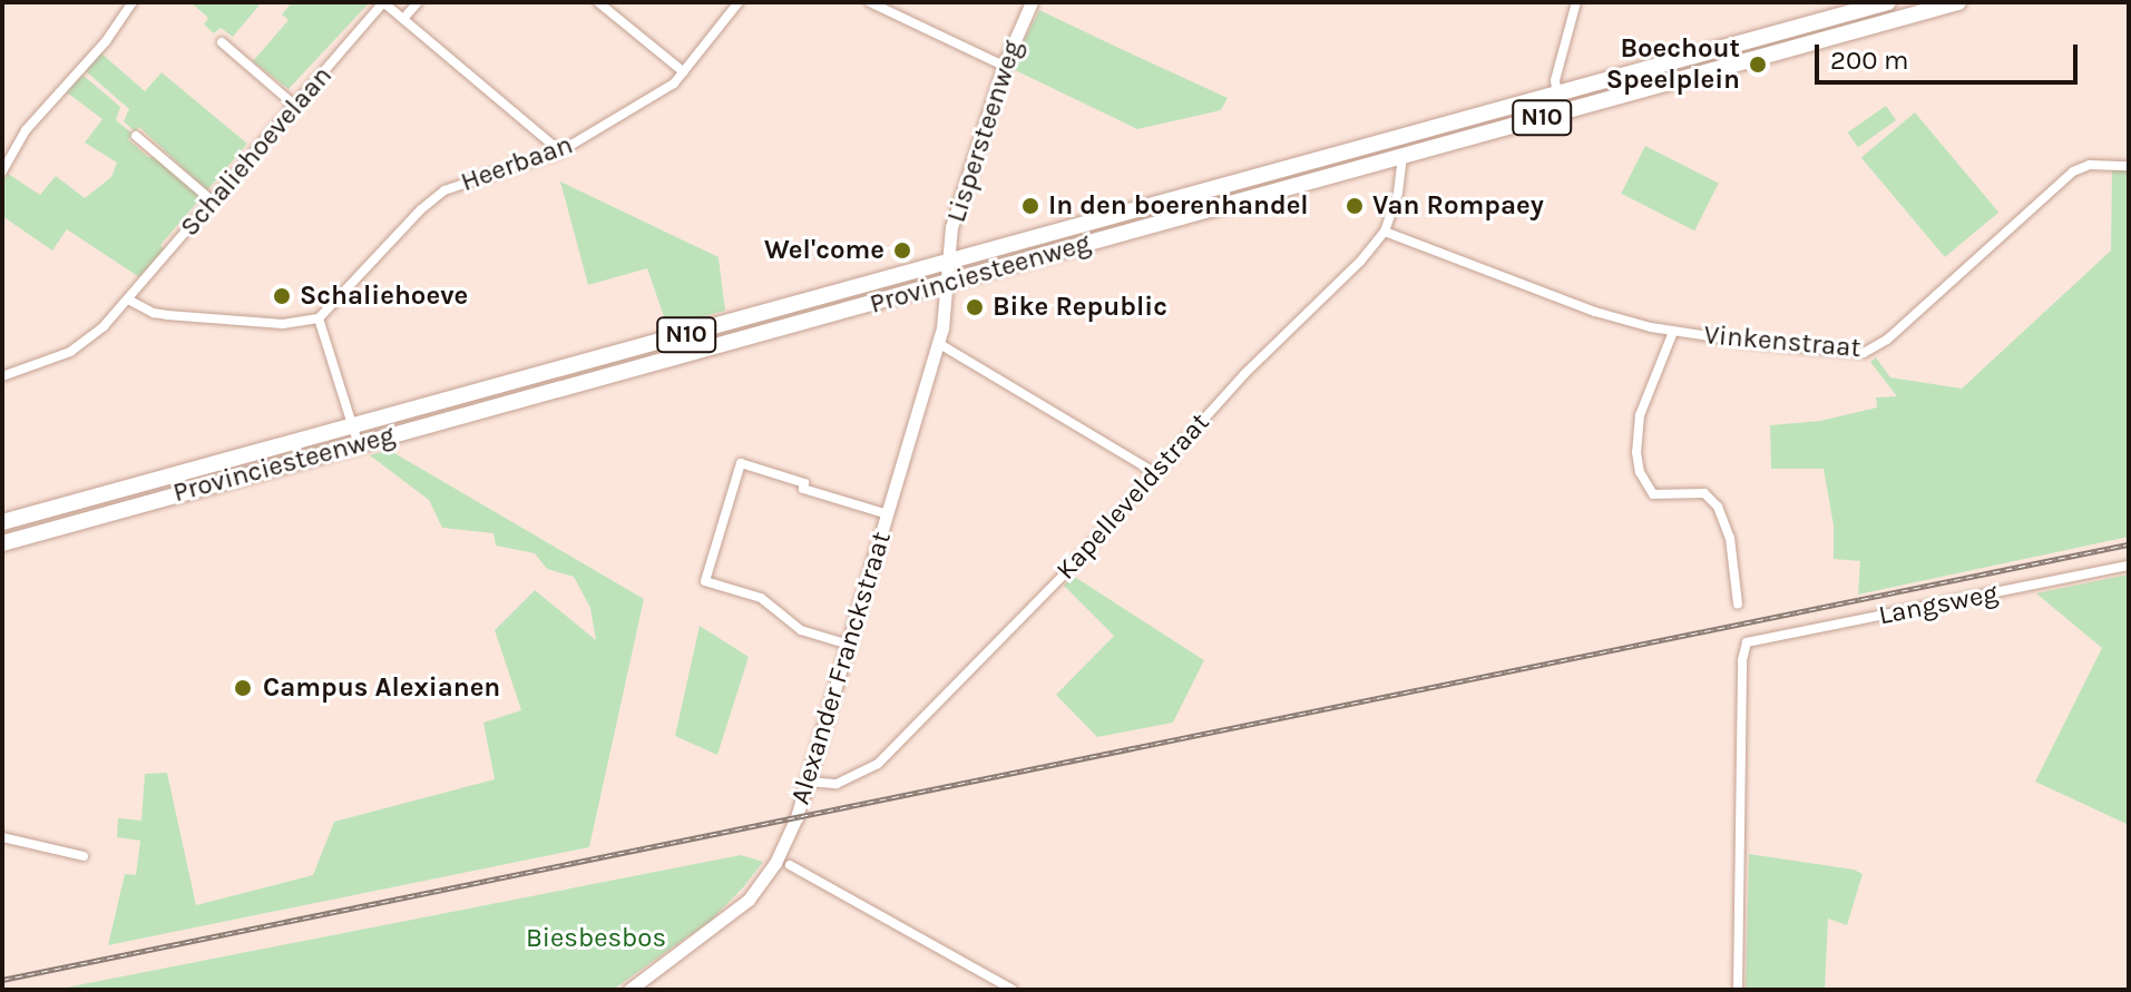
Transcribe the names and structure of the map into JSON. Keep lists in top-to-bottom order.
{
  "streets": {
    "main road": ["N10", "Provinciesteenweg"],
    "street": [
      "Lispersteenweg",
      "Schaliehoevelaan",
      "Heerbaan",
      "Vinkenstraat",
      "Kapelleveldstraat",
      "Langsweg",
      "Alexander Franckstraat"
    ]
  },
  "crossings": [
    ["Lispersteenweg", "Provinciesteenweg"],
    ["Lispersteenweg", "Alexander Franckstraat"],
    ["Provinciesteenweg", "Kapelleveldstraat"],
    ["Provinciesteenweg", "Alexander Franckstraat"],
    ["Vinkenstraat", "Kapelleveldstraat"],
    ["Kapelleveldstraat", "Alexander Franckstraat"]
  ],
  "parks": ["Biesbesbos"],
  "places": [
    "Boechout Speelplein",
    "In den boerenhandel",
    "Van Rompaey",
    "Wel'come",
    "Schaliehoeve",
    "Bike Republic",
    "Campus Alexianen"
  ],
  "scale_bar": "200 m"
}
